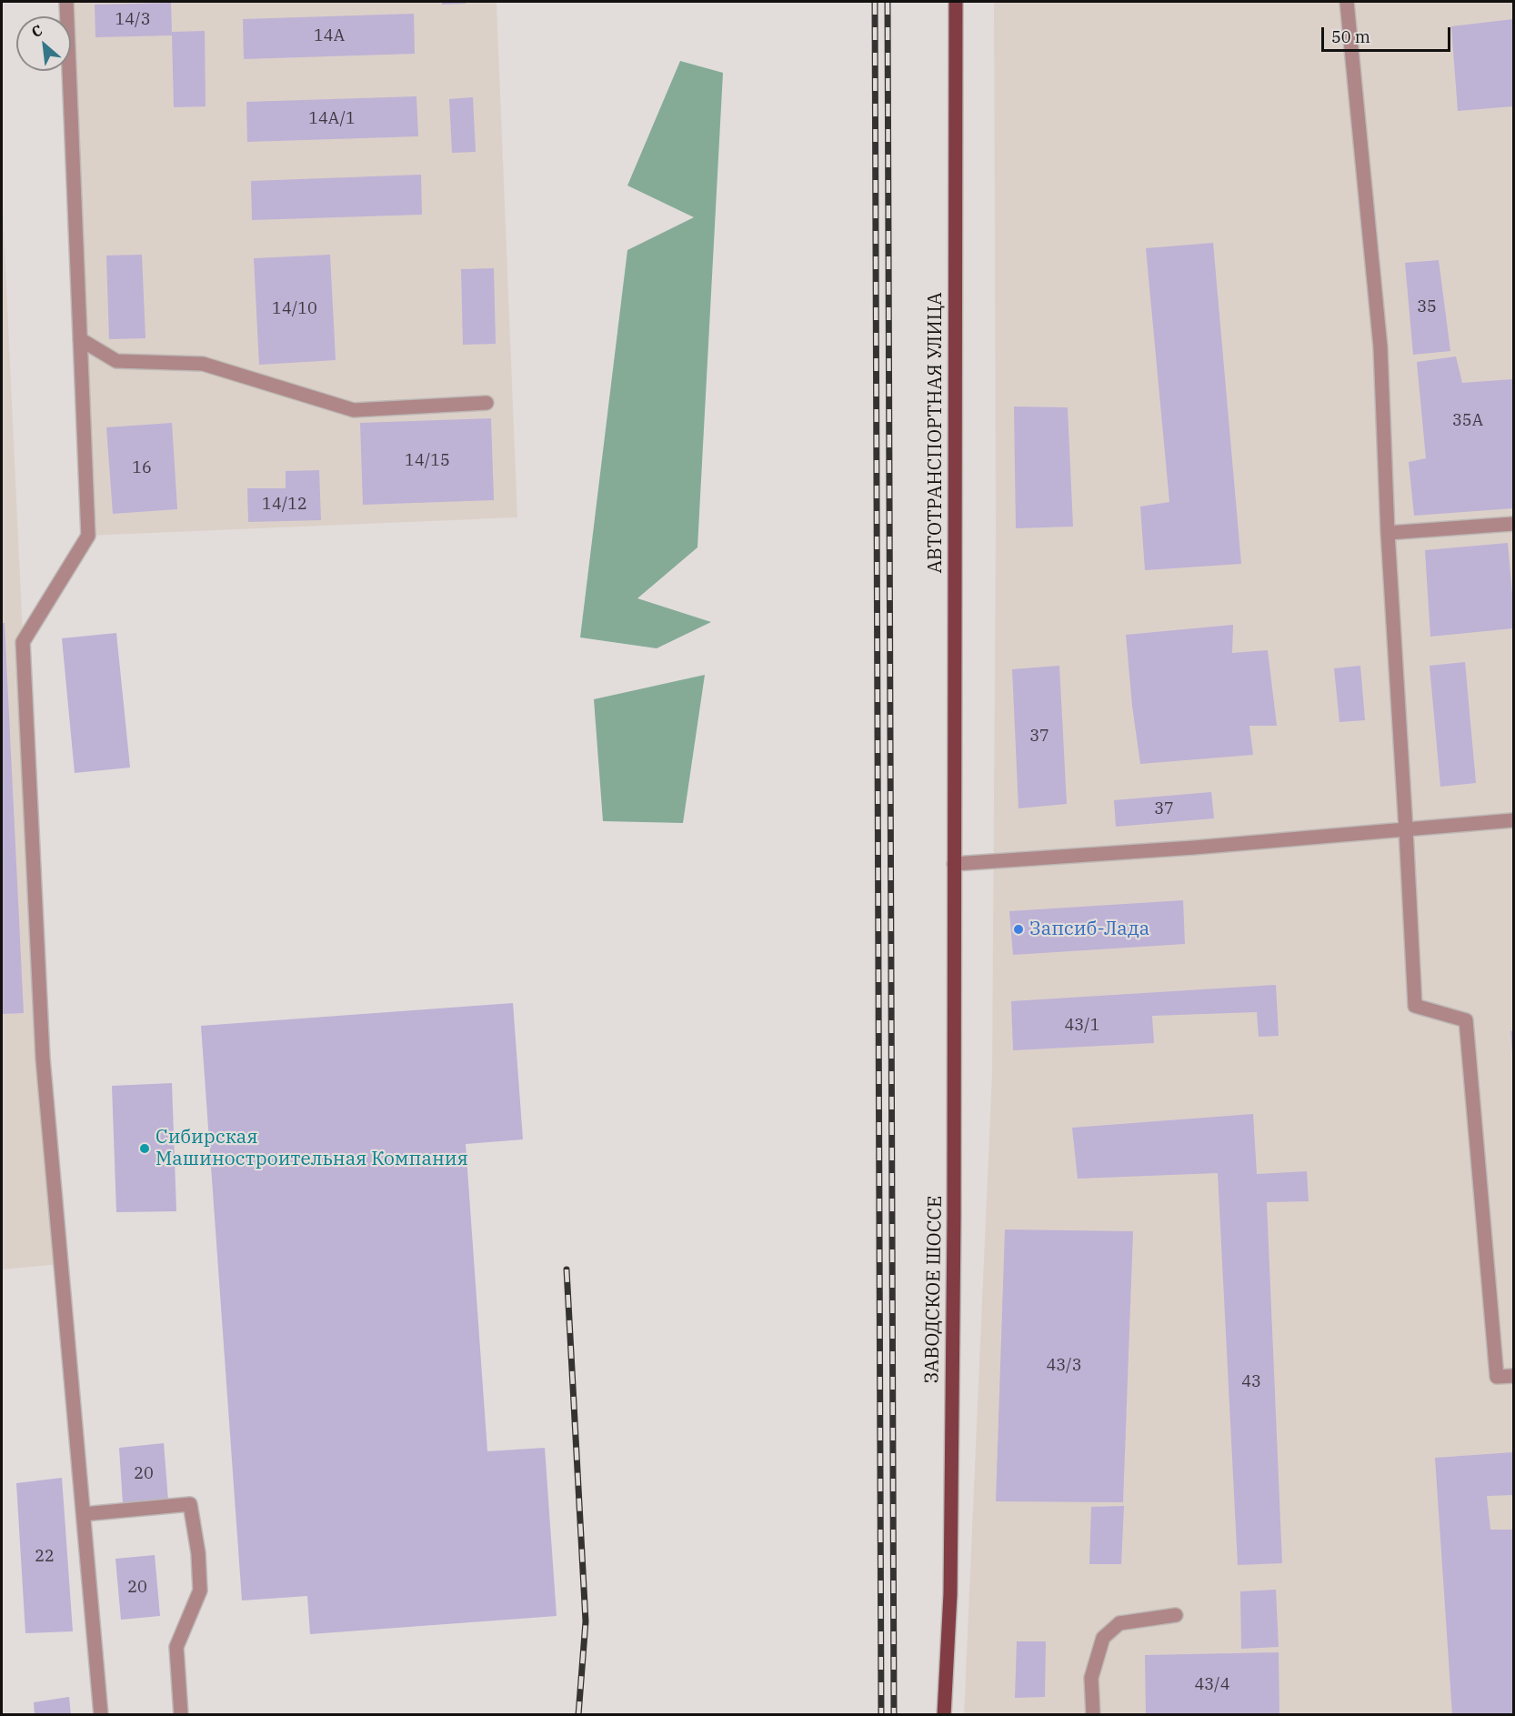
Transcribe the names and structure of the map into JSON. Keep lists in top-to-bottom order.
{
  "streets": {
    "main road": ["АВТОТРАНСПОРТНАЯ УЛИЦА", "ЗАВОДСКОЕ ШОССЕ"]
  },
  "crossings": [
    ["АВТОТРАНСПОРТНАЯ УЛИЦА", "ЗАВОДСКОЕ ШОССЕ"]
  ],
  "places": ["Запсиб-Лада", "Сибирская Машиностроительная Компания"],
  "house_numbers": [
    "14/3",
    "14А",
    "14А/1",
    "35",
    "14/10",
    "35А",
    "14/15",
    "16",
    "14/12",
    "37",
    "37",
    "43/1",
    "43/3",
    "43",
    "20",
    "22",
    "20",
    "43/4"
  ],
  "scale_bar": "50 m",
  "north": "top left"
}
